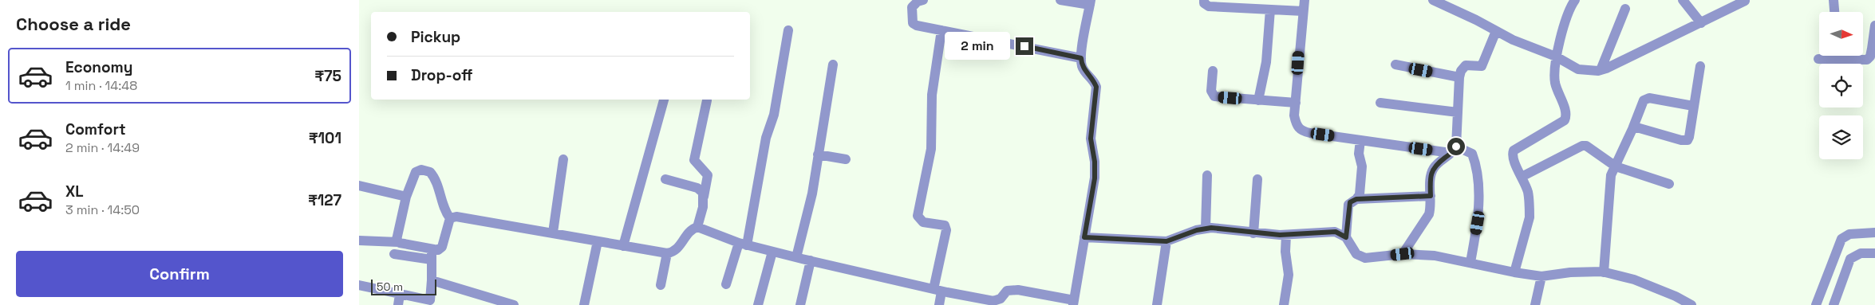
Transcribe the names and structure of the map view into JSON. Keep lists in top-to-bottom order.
{
  "scale_bar": "50 m",
  "north": "right",
  "page": {
    "heading": "Choose a ride",
    "banner": ["Pickup", "Drop-off"],
    "bubble": "2 min",
    "list": [
      {
        "name": "Economy",
        "note": "1 min · 14:48",
        "value": "₹75"
      },
      {
        "name": "Comfort",
        "note": "2 min · 14:49",
        "value": "₹101"
      },
      {
        "name": "XL",
        "note": "3 min · 14:50",
        "value": "₹127"
      }
    ],
    "buttons": "Confirm",
    "scale": "50 m"
  }
}
